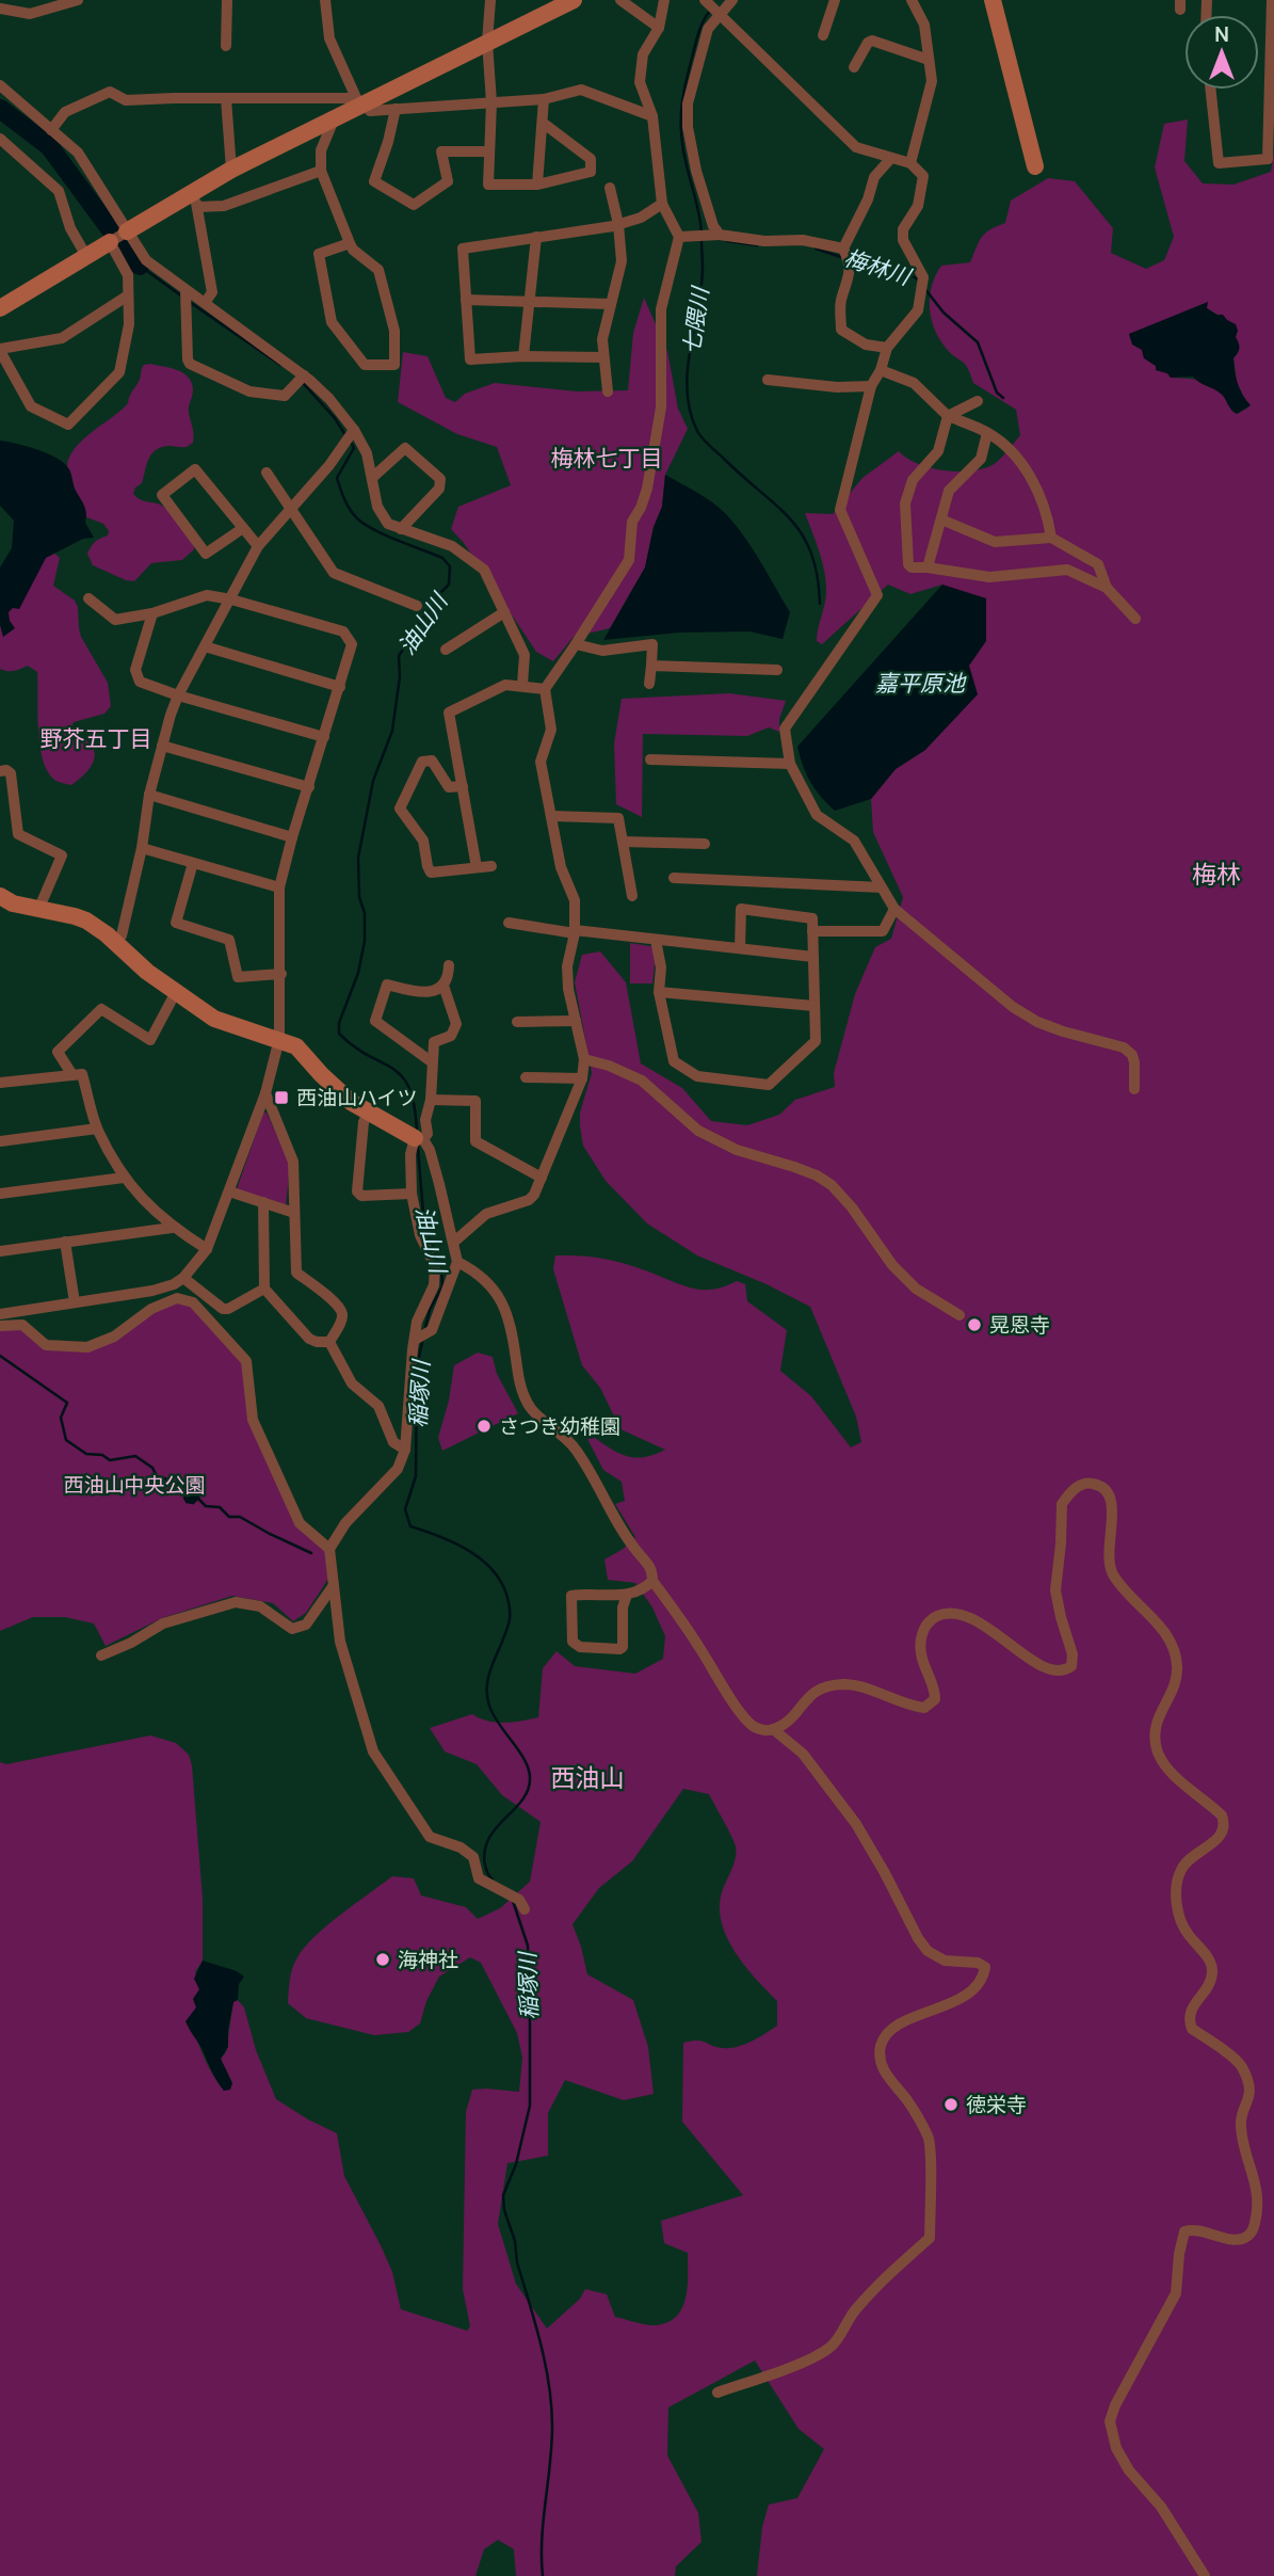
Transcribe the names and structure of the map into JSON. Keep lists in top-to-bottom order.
{
  "districts": [
    "梅林七丁目",
    "野芥五丁目",
    "梅林",
    "西油山"
  ],
  "water": [
    "梅林川",
    "七隈川",
    "油山川",
    "嘉平原池",
    "稲塚川"
  ],
  "parks": ["西油山中央公園"],
  "places": {
    "transit": ["西油山ハイツ"],
    "other": [
      "晃恩寺",
      "さつき幼稚園",
      "海神社",
      "徳栄寺"
    ]
  },
  "north": "top"
}
